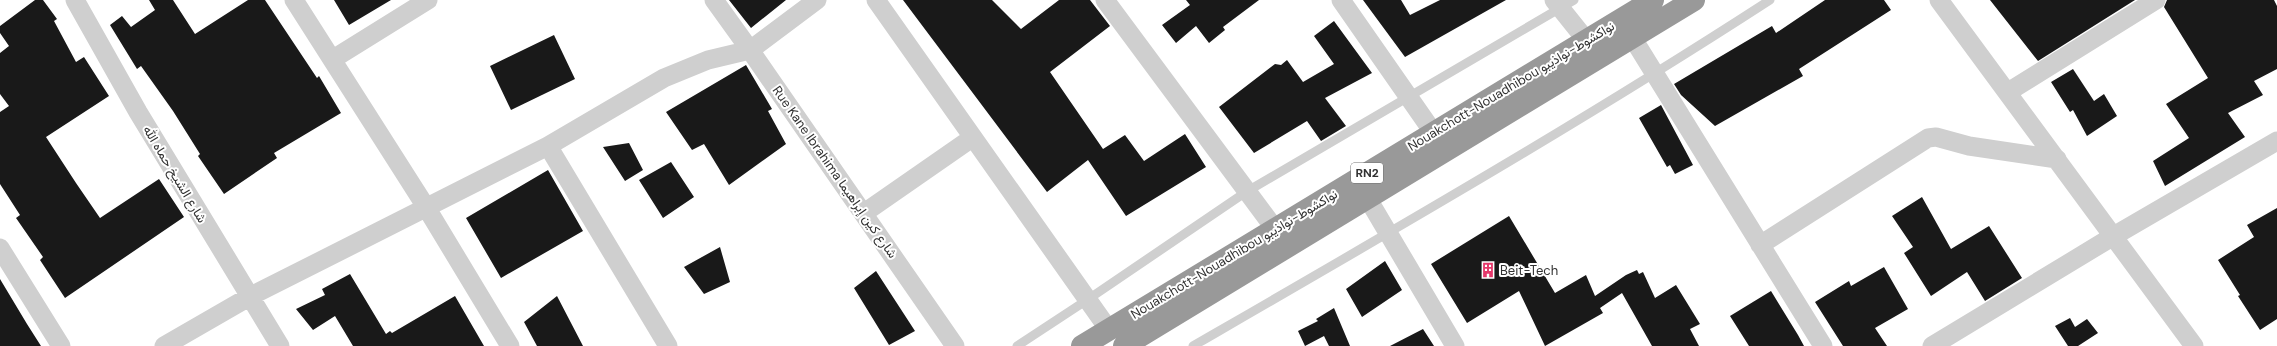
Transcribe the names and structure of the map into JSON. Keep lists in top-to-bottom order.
{
  "streets": {
    "highway": ["Nouakchott-Nouadhibou نواكشوط-نواذيبو", "RN2"],
    "street": ["Rue Kane Ibrahima شارع كين إبراهيما", "شارع الشيخ حماه الله"]
  },
  "places": {
    "building": ["Beit-Tech"]
  }
}
